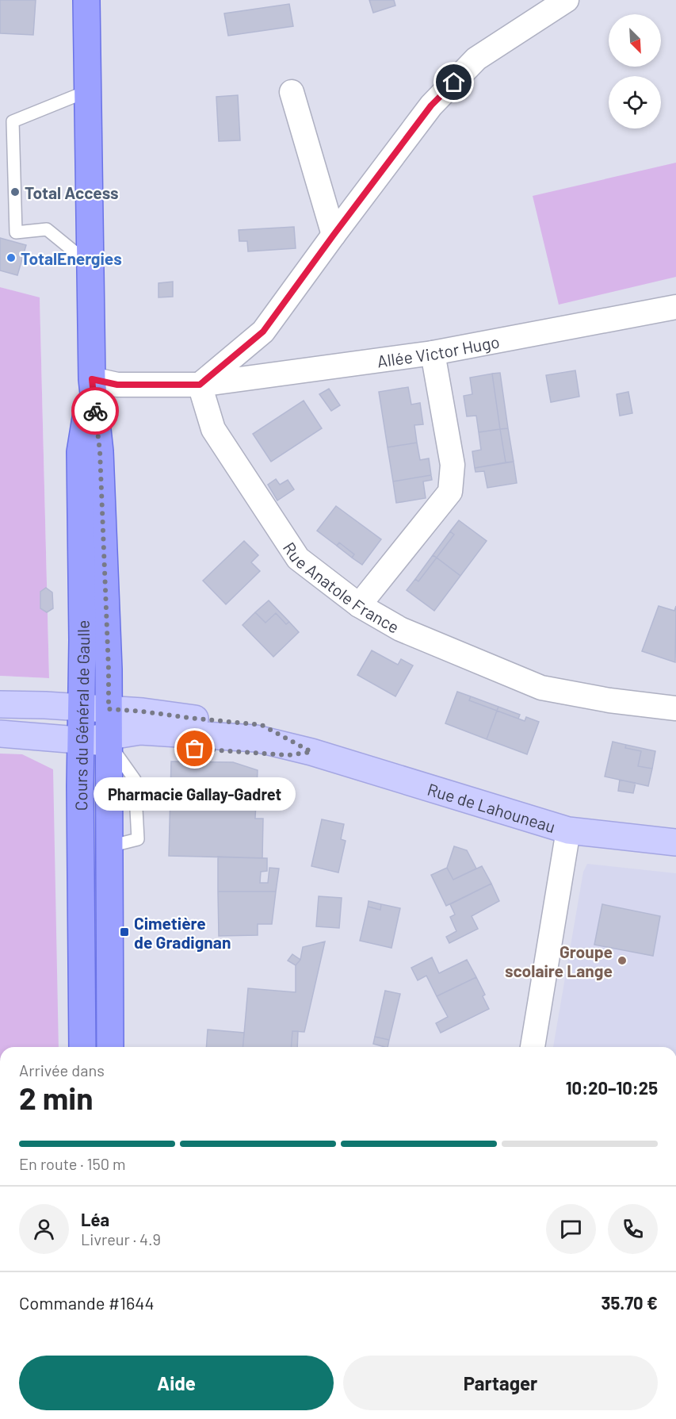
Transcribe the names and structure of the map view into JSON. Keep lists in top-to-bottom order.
{
  "streets": {
    "main road": ["Cours du Général de Gaulle"],
    "street": ["Allée Victor Hugo", "Rue Anatole France", "Rue de Lahouneau"]
  },
  "crossings": [
    ["Allée Victor Hugo", "Rue Anatole France"],
    ["Cours du Général de Gaulle", "Rue de Lahouneau"]
  ],
  "places": {
    "other": [
      "Total Access",
      "TotalEnergies",
      "Pharmacie Gallay-Gadret",
      "Groupe scolaire Lange"
    ],
    "transit": ["Cimetière de Gradignan"]
  },
  "north": "bottom right",
  "page": {
    "bubble": "Pharmacie Gallay-Gadret",
    "heading": ["2 min", "Arrivée dans", "10:20–10:25"],
    "panel": [
      "Léa",
      "Livreur · 4.9",
      "Commande #1644",
      "35.70 €"
    ],
    "bar": "En route · 150 m",
    "buttons": ["Aide", "Partager"]
  }
}
